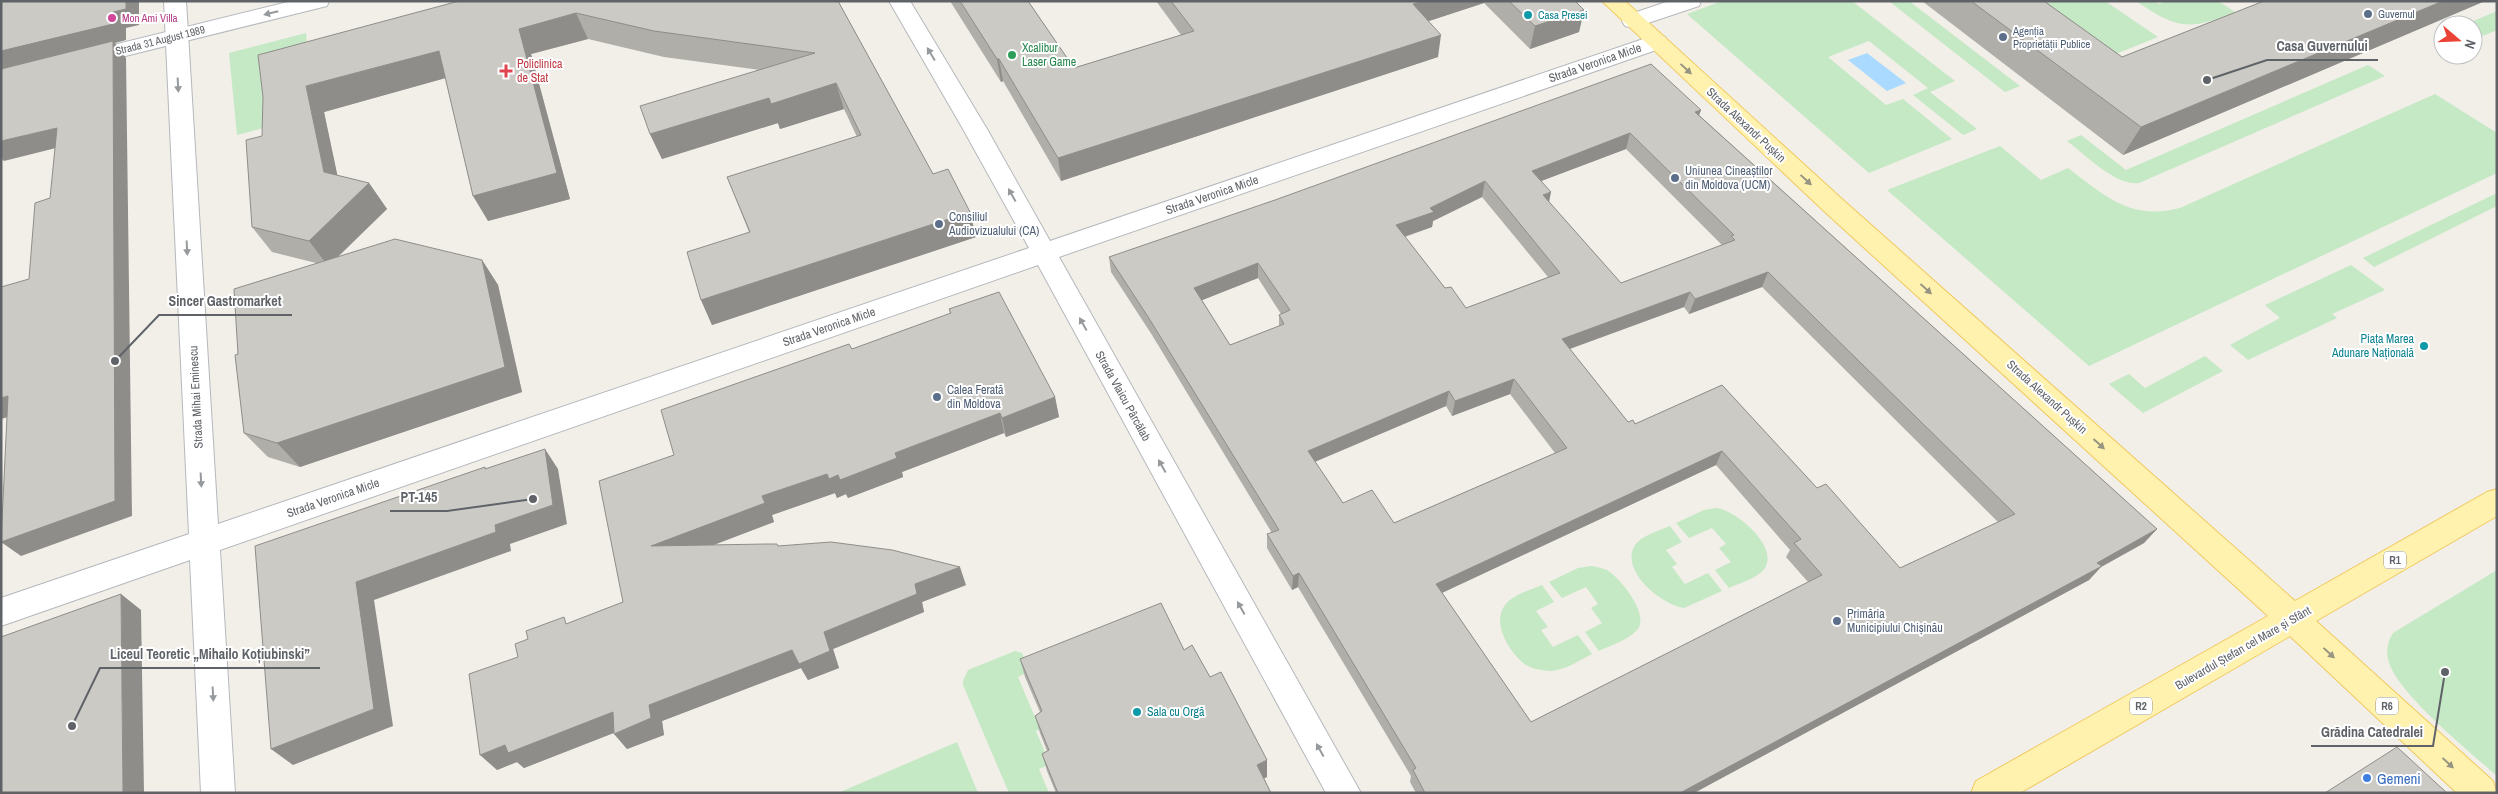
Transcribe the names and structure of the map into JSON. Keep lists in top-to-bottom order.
{
  "streets": {
    "main road": [
      "Strada Alexandr Pușkin",
      "R1",
      "Bulevardul Ștefan cel Mare și Sfânt",
      "R2",
      "R6"
    ],
    "street": [
      "Strada 31 August 1989",
      "Strada Veronica Micle",
      "Strada Vlaicu Pârcălab",
      "Strada Mihai Eminescu"
    ]
  },
  "crossings": [
    ["Strada 31 August 1989", "Strada Mihai Eminescu"],
    ["Strada Veronica Micle", "Strada Alexandr Pușkin"],
    ["Strada Veronica Micle", "Strada Vlaicu Pârcălab"],
    ["Strada Veronica Micle", "Strada Mihai Eminescu"],
    ["Strada Alexandr Pușkin", "Bulevardul Ștefan cel Mare și Sfânt"]
  ],
  "one_way": [
    "Strada 31 August 1989",
    "Strada Alexandr Pușkin",
    "Strada Vlaicu Pârcălab",
    "Strada Mihai Eminescu"
  ],
  "places": {
    "other": [
      "Guvernul",
      "Casa Presei",
      "Mon Ami Villa",
      "Agenția Proprietății Publice",
      "Xcalibur Laser Game",
      "Casa Guvernului",
      "Uniunea Cineaștilor din Moldova (UCM)",
      "Consiliul Audiovizualului (CA)",
      "Piața Marea Adunare Națională",
      "Sincer Gastromarket",
      "Calea Ferată din Moldova",
      "PT-145",
      "Primăria Municipiului Chișinău",
      "Grădina Catedralei",
      "Sala cu Orgă",
      "Liceul Teoretic „Mihailo Koțiubinski”",
      "Gemeni"
    ],
    "health": ["Policlinica de Stat"]
  },
  "north": "right"
}
